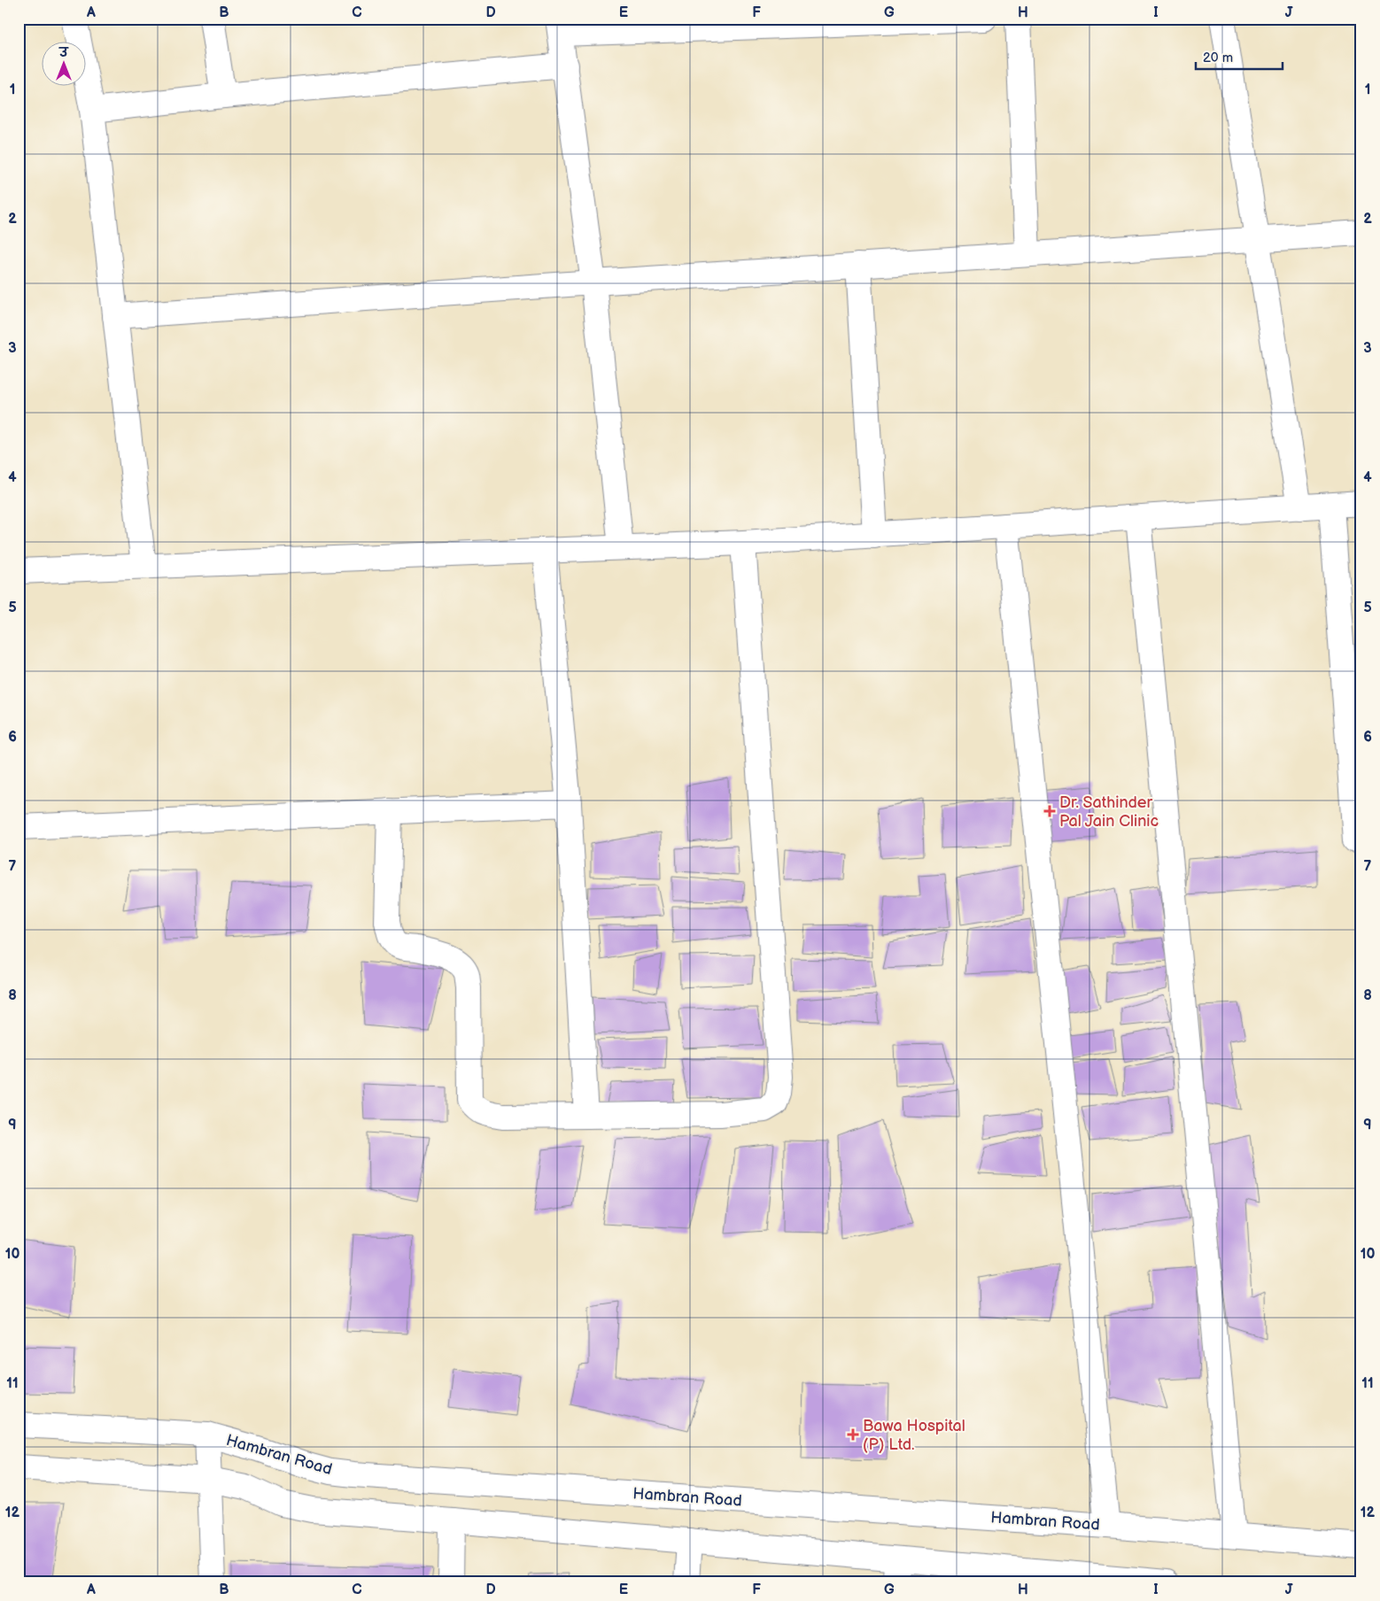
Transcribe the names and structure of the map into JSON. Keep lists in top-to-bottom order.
{
  "streets": {
    "street": ["Hambran Road"]
  },
  "places": {
    "health": ["Dr. Sathinder Pal Jain Clinic", "Bawa Hospital (P) Ltd."]
  },
  "scale_bar": "20 m",
  "north": "top",
  "grid": {
    "columns": [
      "A",
      "B",
      "C",
      "D",
      "E",
      "F",
      "G",
      "H",
      "I",
      "J"
    ],
    "rows": [
      "1",
      "2",
      "3",
      "4",
      "5",
      "6",
      "7",
      "8",
      "9",
      "10",
      "11",
      "12"
    ]
  }
}
